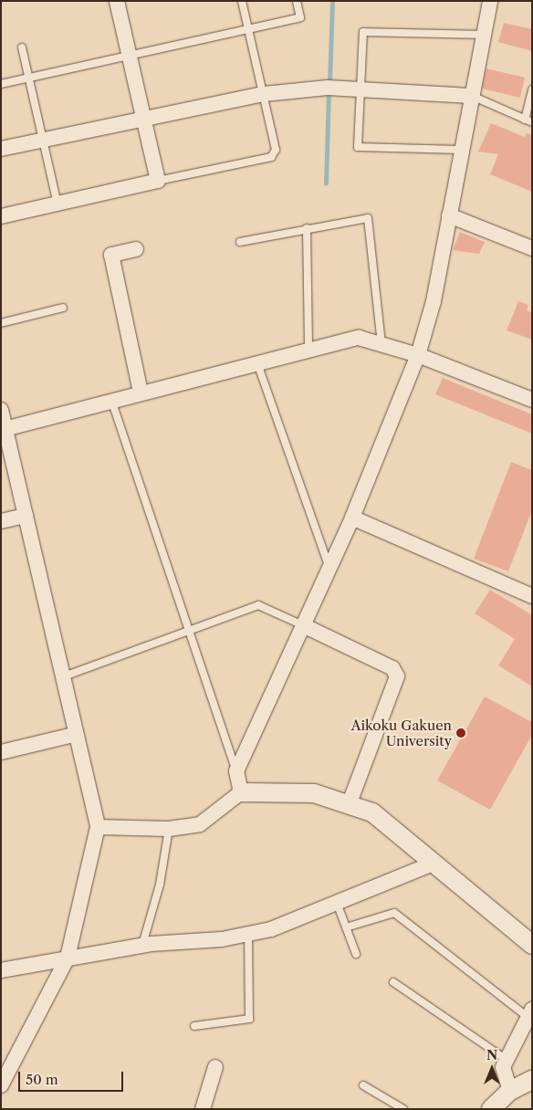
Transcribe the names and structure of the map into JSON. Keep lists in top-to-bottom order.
{
  "places": ["Aikoku Gakuen University"],
  "scale_bar": "50 m",
  "north": "top"
}
